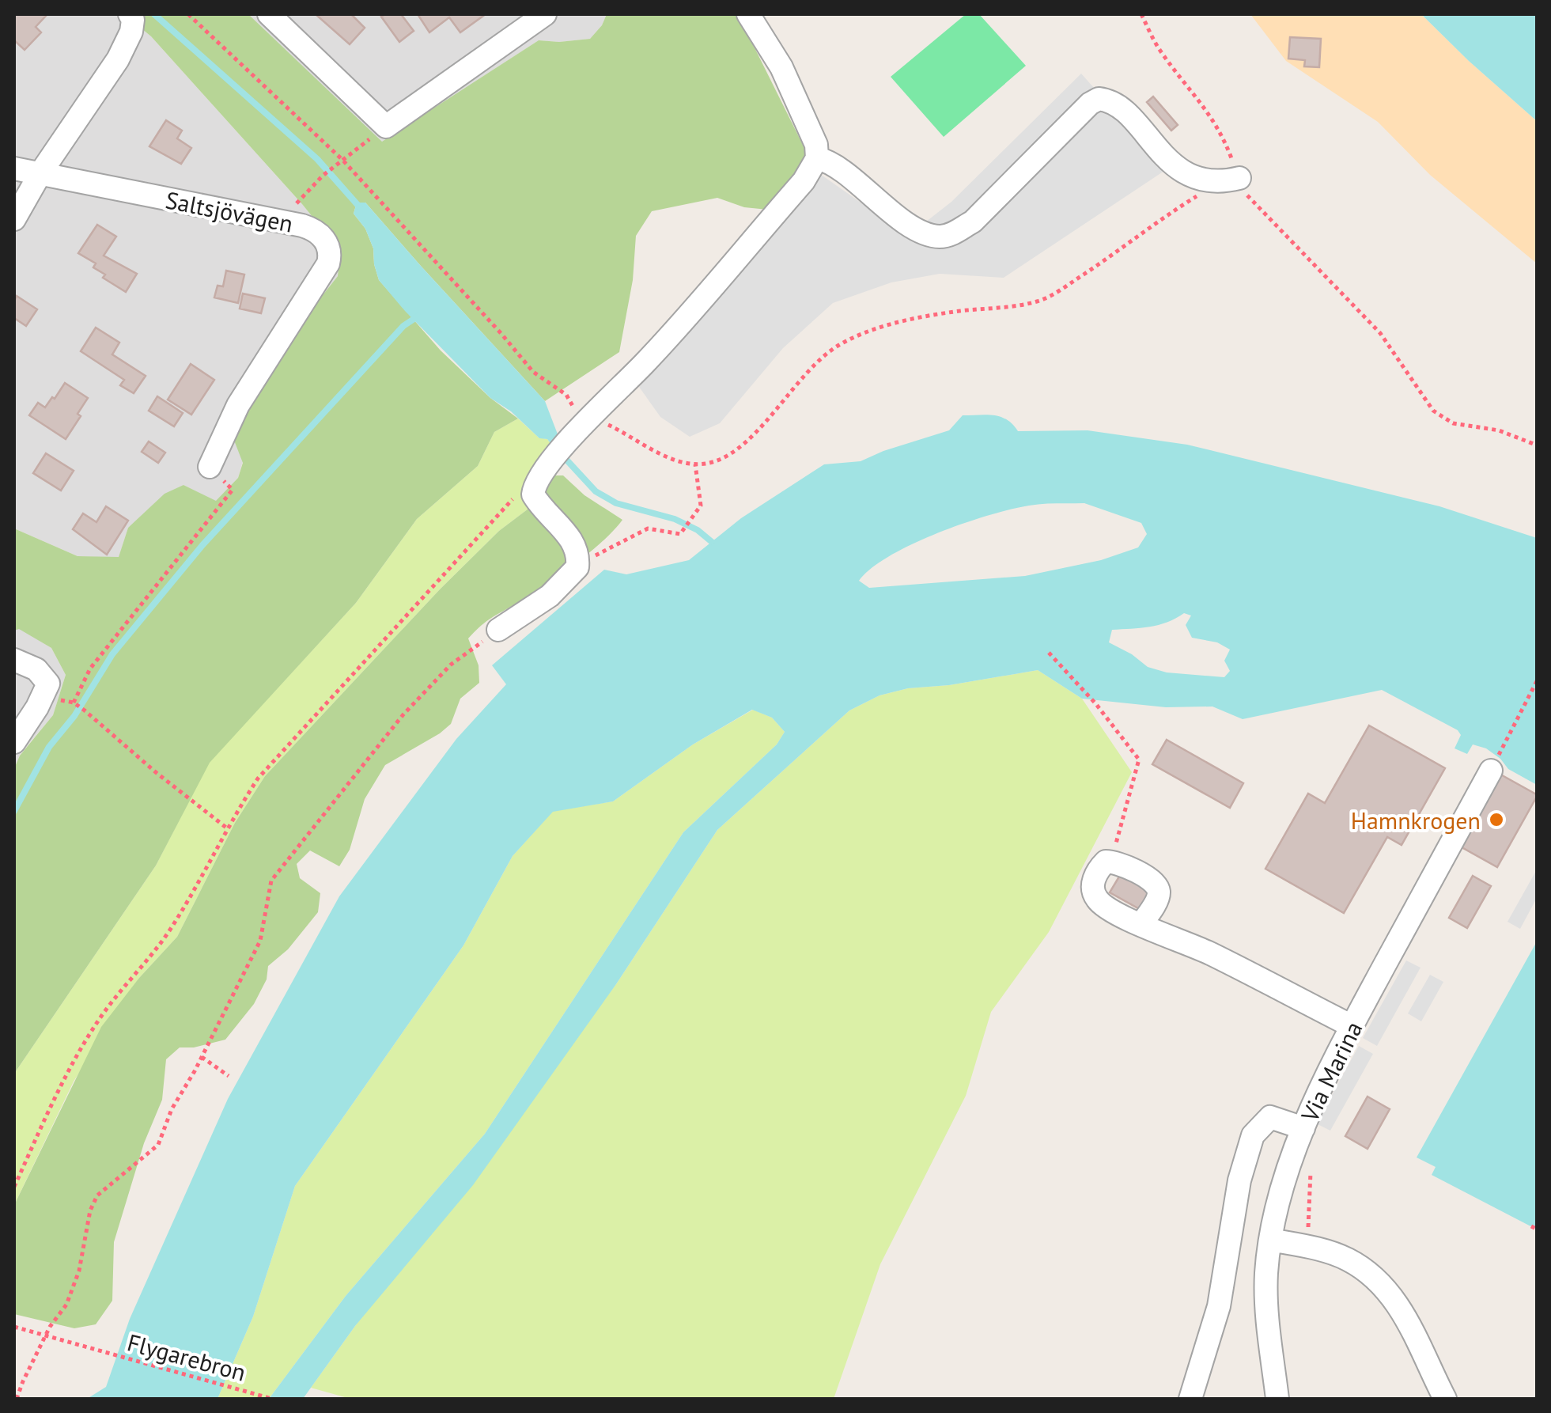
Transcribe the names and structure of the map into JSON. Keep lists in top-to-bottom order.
{
  "streets": {
    "street": ["Saltsjövägen", "Via Marina"],
    "path": ["Flygarebron"]
  },
  "places": ["Hamnkrogen"]
}
